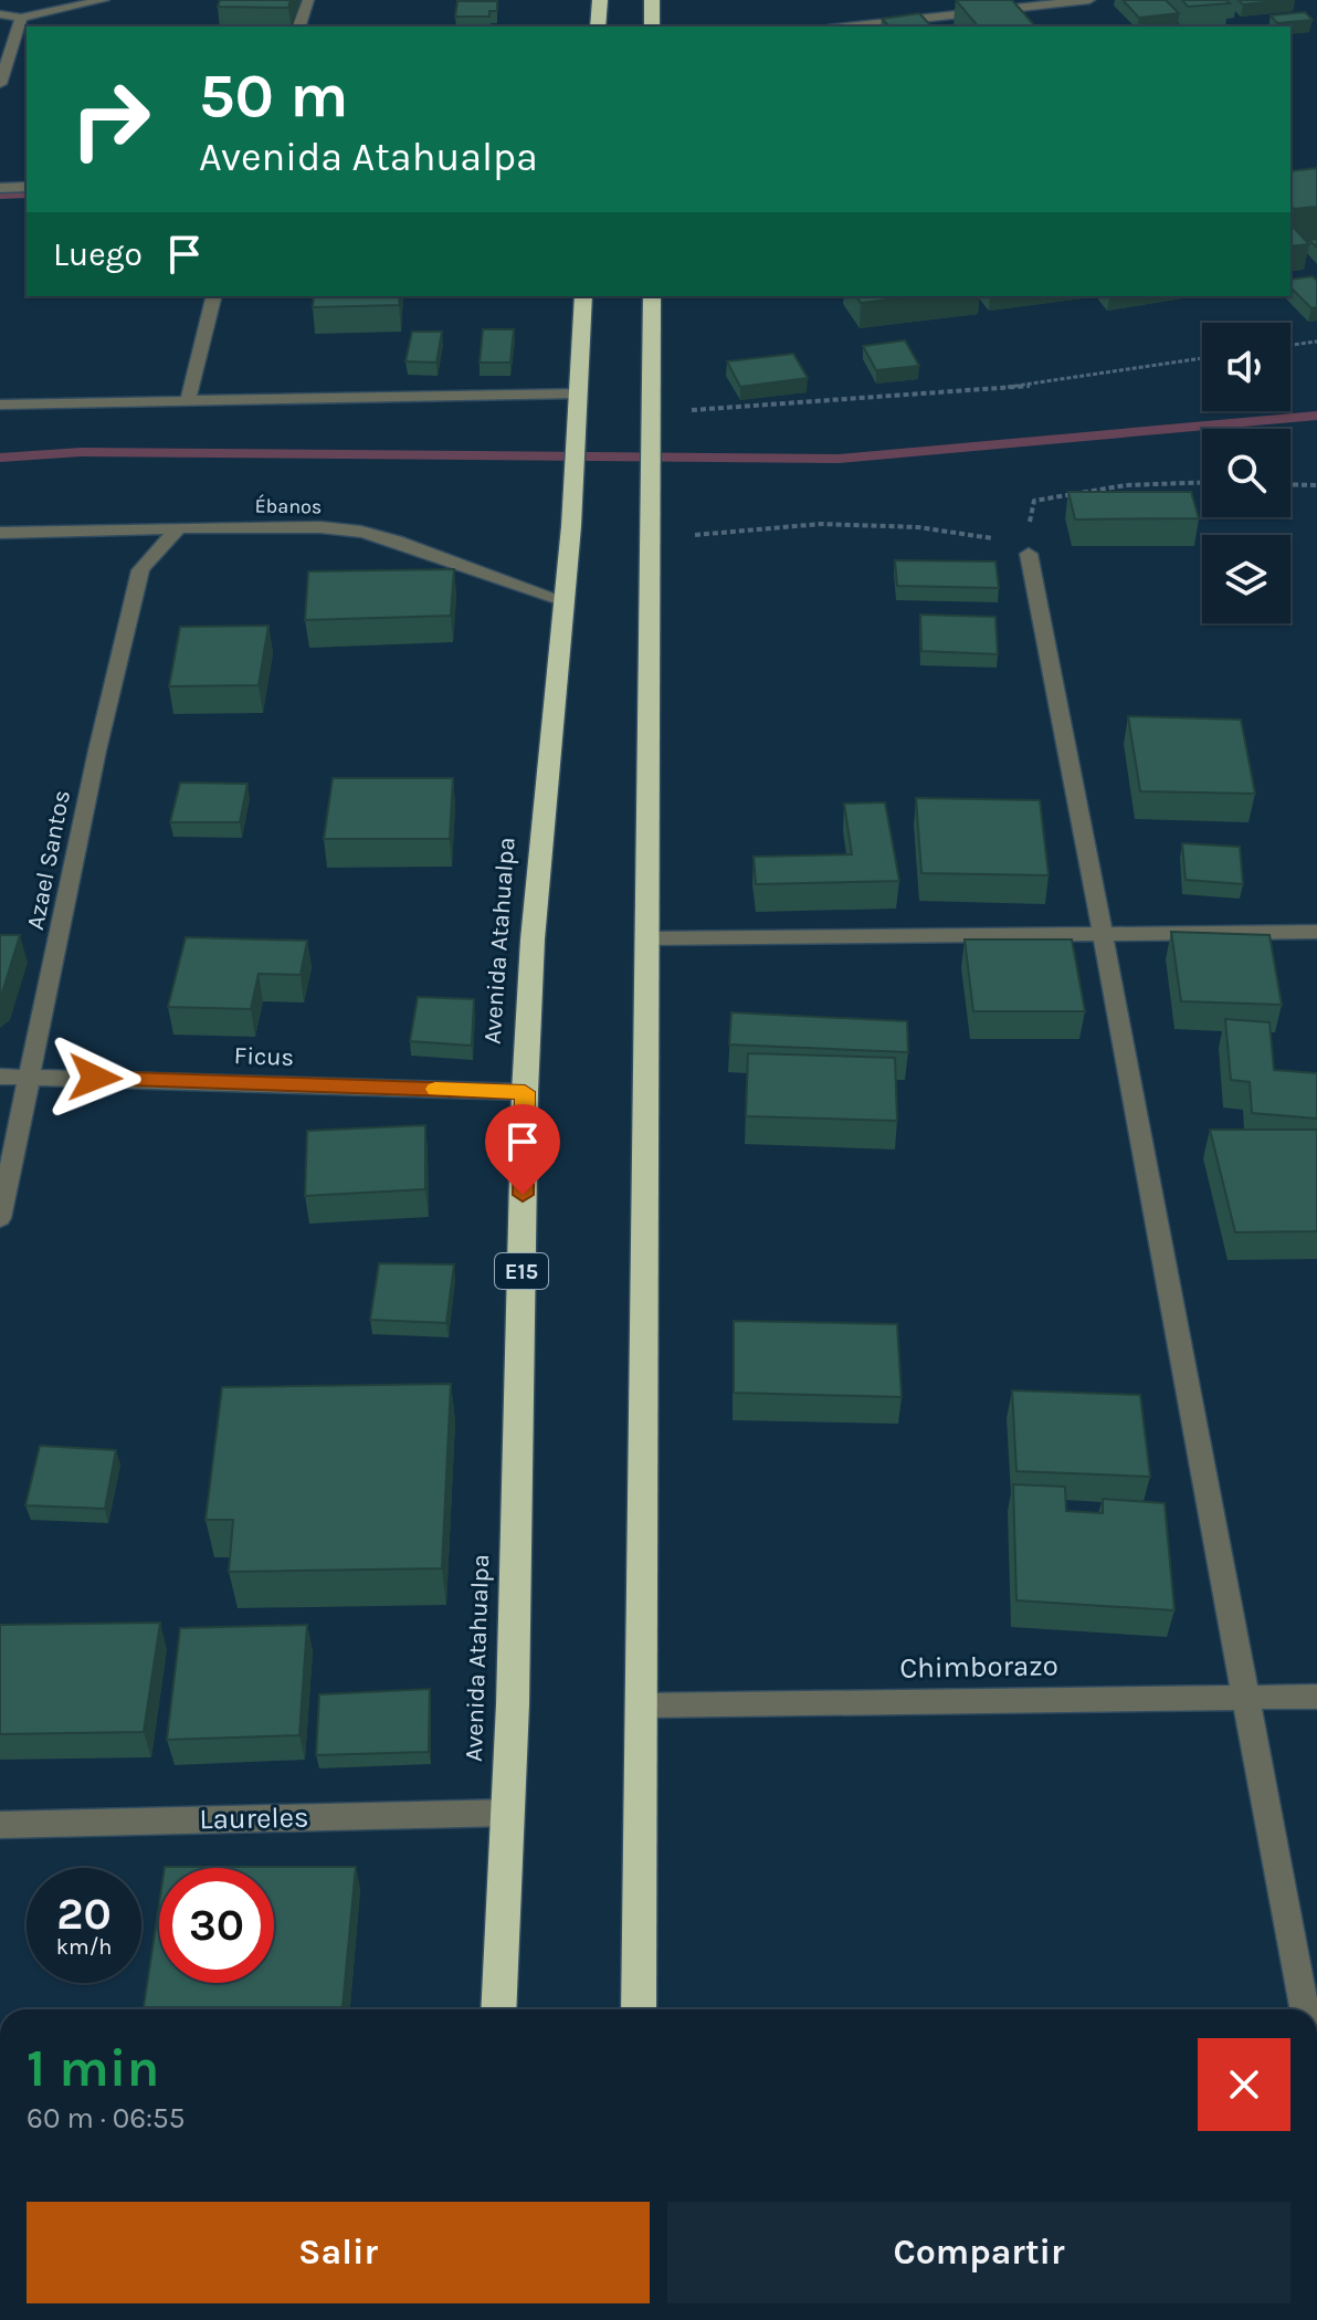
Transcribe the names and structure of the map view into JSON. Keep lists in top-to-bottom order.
{
  "streets": {
    "highway": ["Avenida Atahualpa", "E15"],
    "street": [
      "Ébanos",
      "Azael Santos",
      "Ficus",
      "Chimborazo",
      "Laureles"
    ]
  },
  "crossings": [
    ["Ébanos", "Azael Santos"],
    ["Ébanos", "Avenida Atahualpa"],
    ["Azael Santos", "Ficus"],
    ["Avenida Atahualpa", "Ficus"],
    ["Avenida Atahualpa", "Laureles"]
  ],
  "page": {
    "turn": ["50 m", "Avenida Atahualpa"],
    "then": "Luego",
    "speed": "20 km/h",
    "limit": "30",
    "heading": ["1 min", "60 m · 06:55"],
    "buttons": ["Salir", "Compartir"]
  }
}
